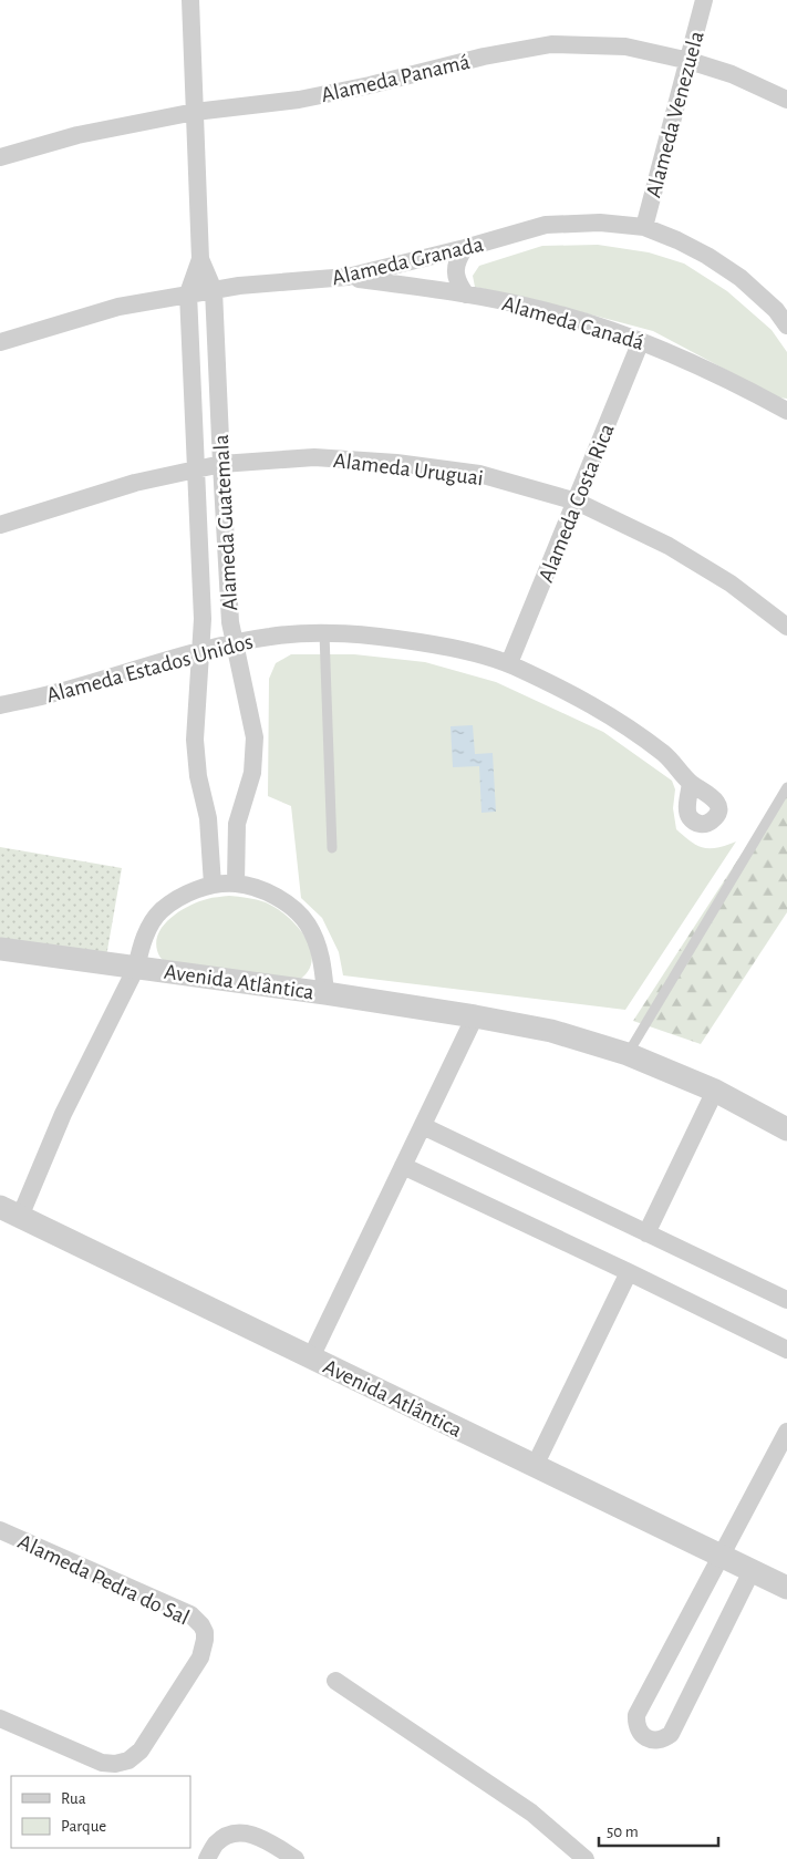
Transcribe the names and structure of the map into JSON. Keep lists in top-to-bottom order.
{
  "streets": {
    "street": [
      "Alameda Panamá",
      "Alameda Venezuela",
      "Alameda Granada",
      "Alameda Canadá",
      "Alameda Uruguai",
      "Alameda Costa Rica",
      "Alameda Guatemala",
      "Alameda Estados Unidos",
      "Avenida Atlântica",
      "Alameda Pedra do Sal"
    ]
  },
  "crossings": [
    ["Alameda Panamá", "Alameda Venezuela"],
    ["Alameda Panamá", "Alameda Guatemala"],
    ["Alameda Venezuela", "Alameda Granada"],
    ["Alameda Granada", "Alameda Canadá"],
    ["Alameda Granada", "Alameda Guatemala"],
    ["Alameda Canadá", "Alameda Costa Rica"],
    ["Alameda Uruguai", "Alameda Costa Rica"],
    ["Alameda Uruguai", "Alameda Guatemala"],
    ["Alameda Costa Rica", "Alameda Estados Unidos"],
    ["Alameda Guatemala", "Alameda Estados Unidos"]
  ],
  "legend": ["Rua", "Parque"],
  "scale_bar": "50 m"
}
